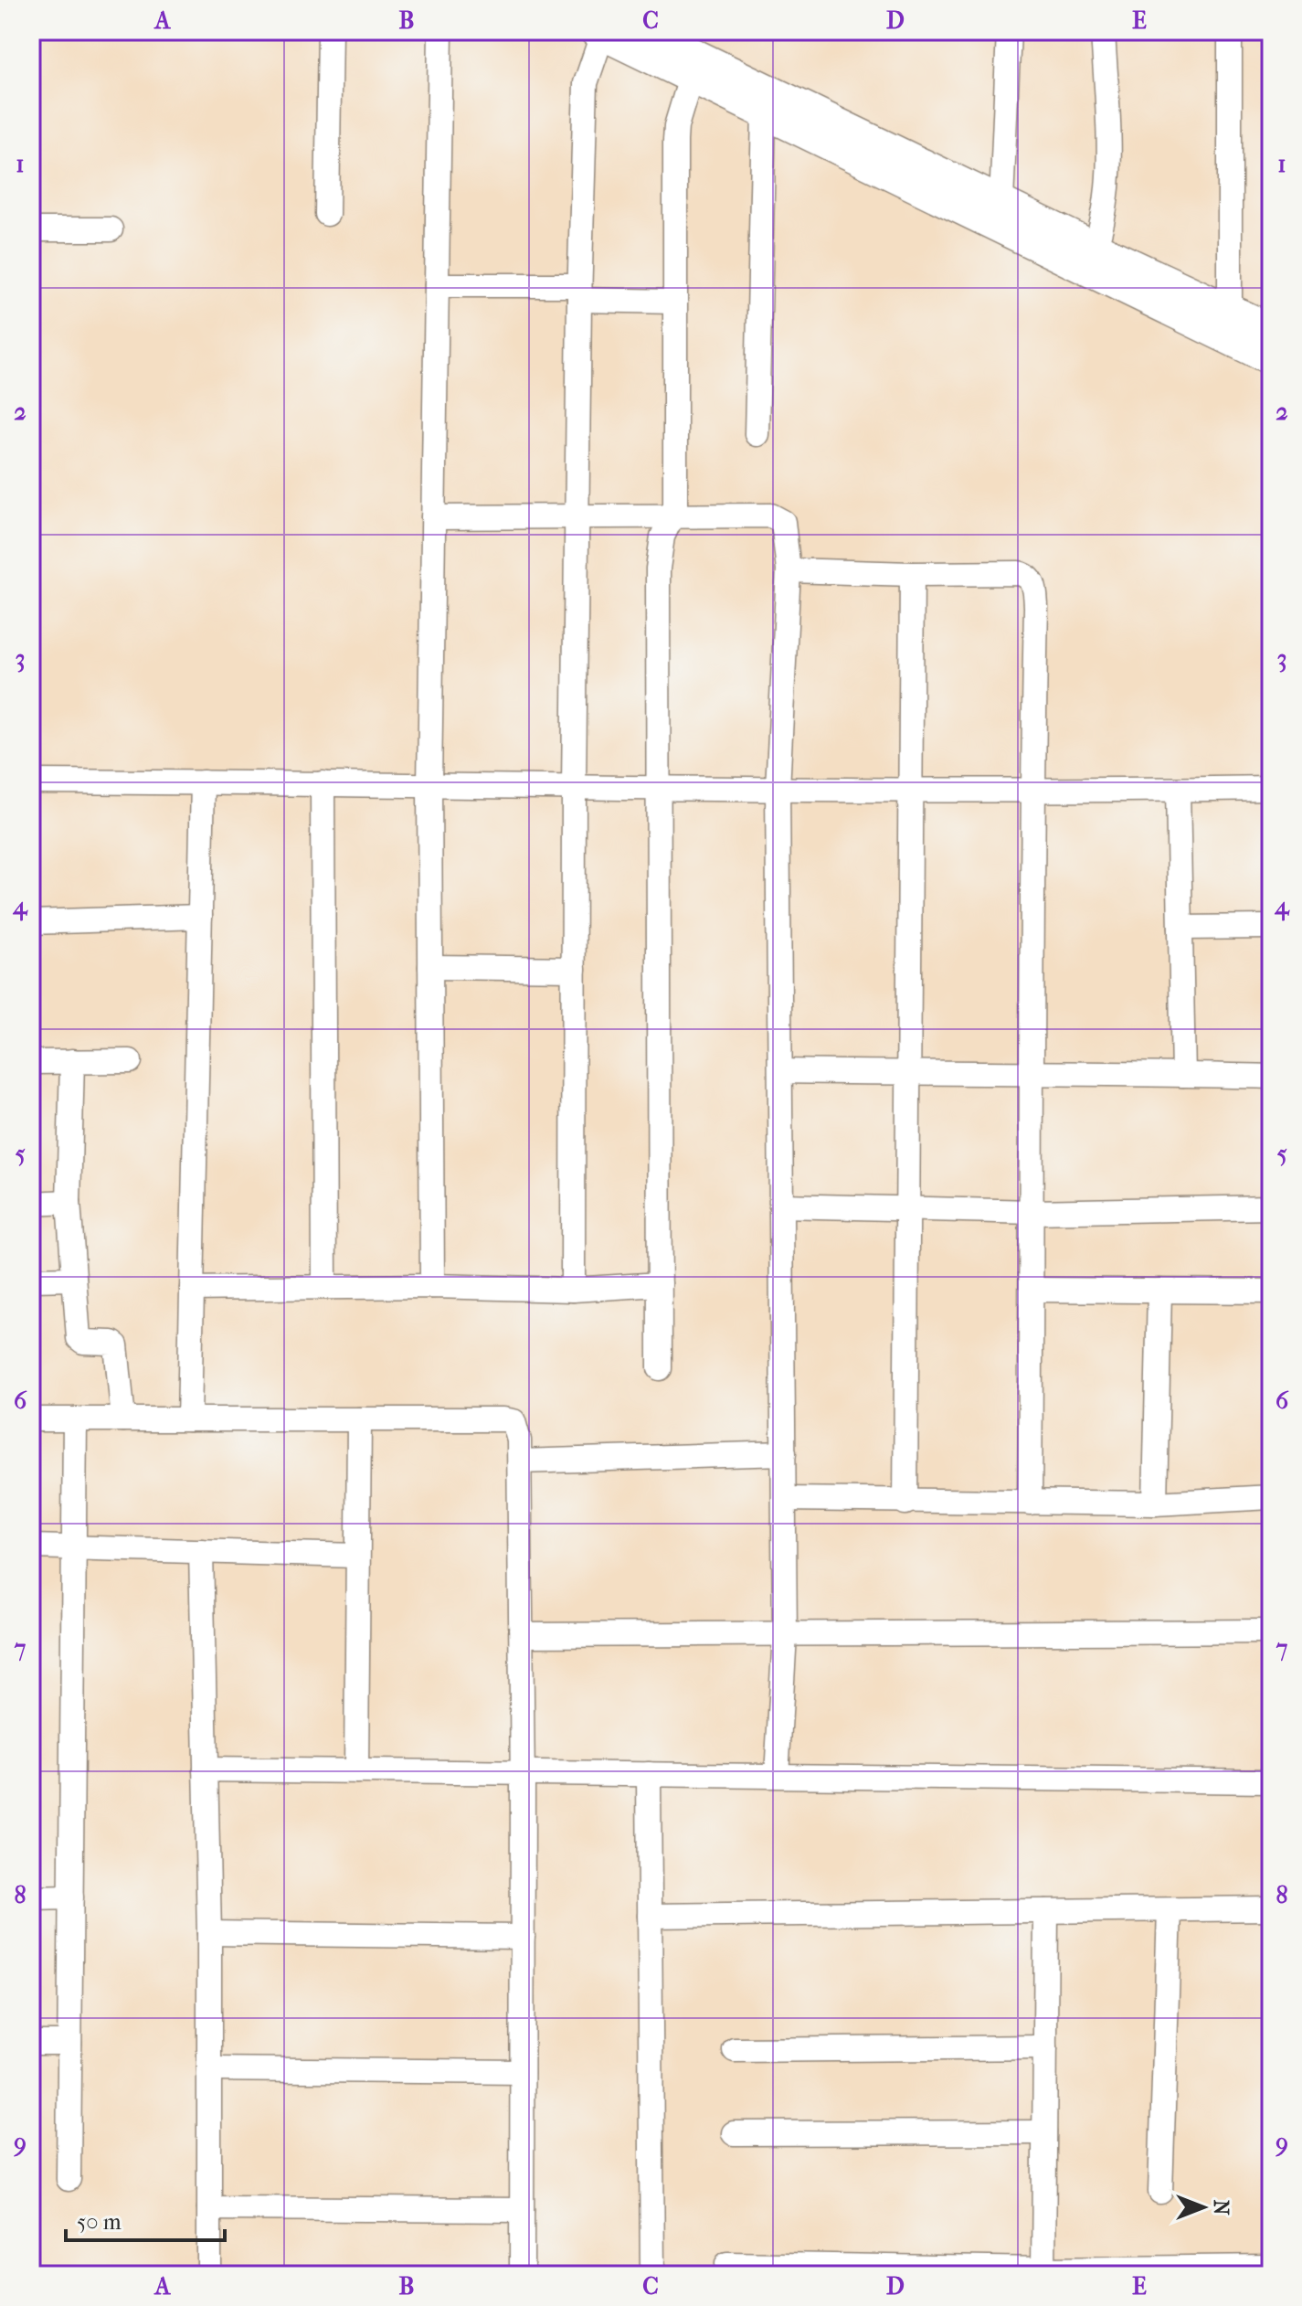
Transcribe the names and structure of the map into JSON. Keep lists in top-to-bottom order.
{
  "scale_bar": "50 m",
  "north": "right",
  "grid": {
    "columns": [
      "A",
      "B",
      "C",
      "D",
      "E"
    ],
    "rows": [
      "1",
      "2",
      "3",
      "4",
      "5",
      "6",
      "7",
      "8",
      "9"
    ]
  }
}
